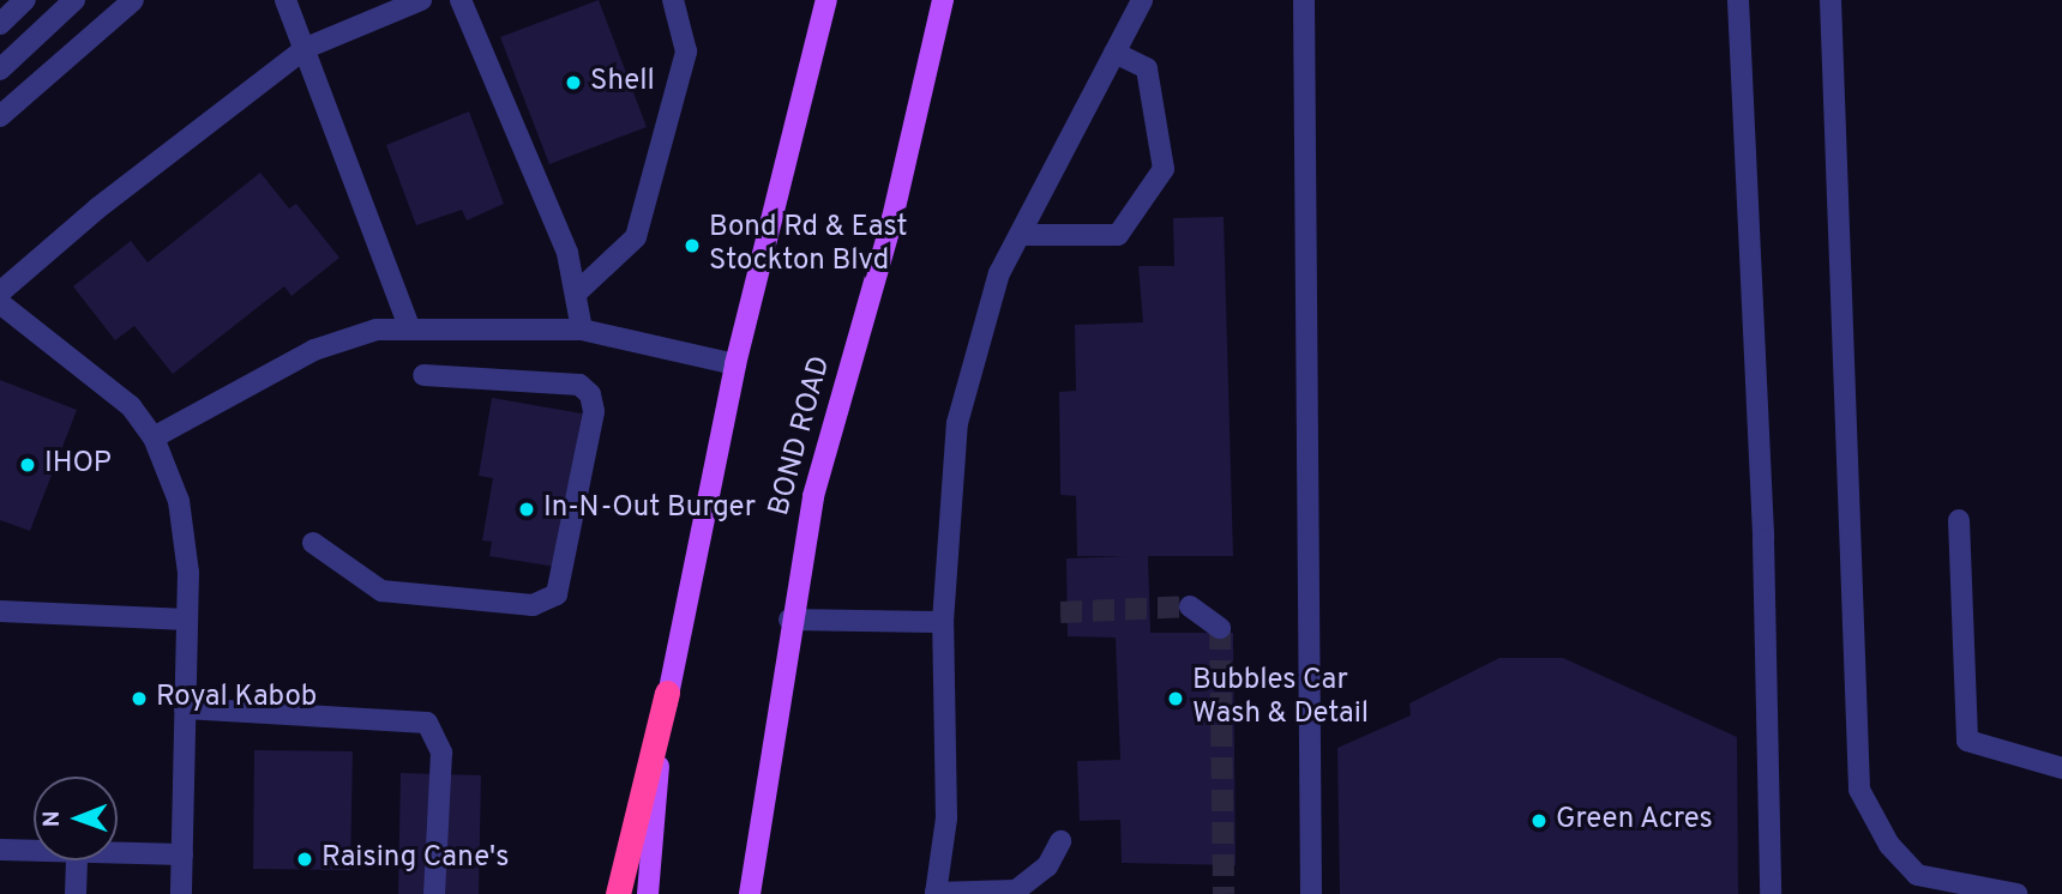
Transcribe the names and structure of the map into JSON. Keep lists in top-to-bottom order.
{
  "streets": {
    "main road": ["BOND ROAD"]
  },
  "places": [
    "Shell",
    "Bond Rd & East Stockton Blvd",
    "IHOP",
    "In-N-Out Burger",
    "Royal Kabob",
    "Bubbles Car Wash & Detail",
    "Green Acres",
    "Raising Cane's"
  ],
  "north": "left"
}
